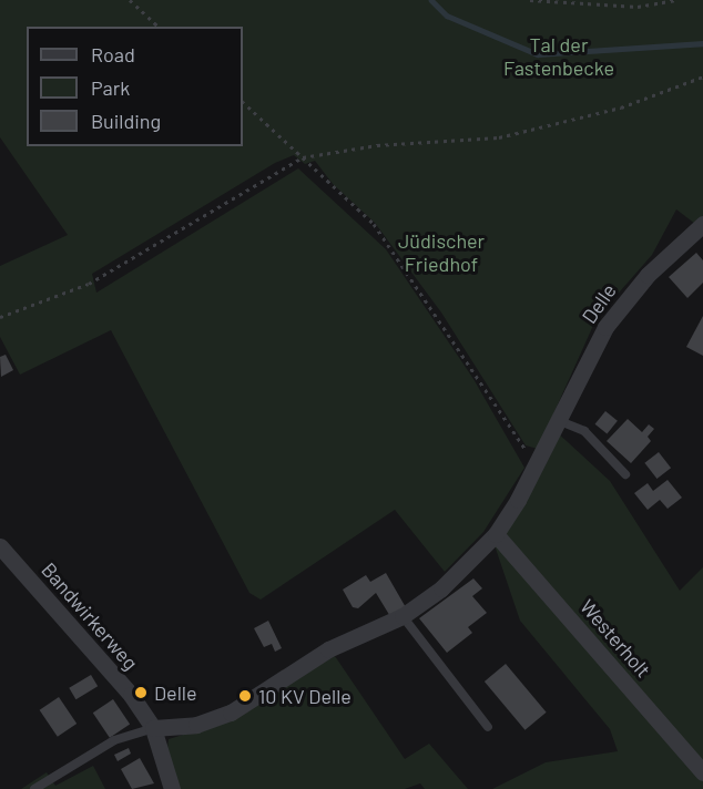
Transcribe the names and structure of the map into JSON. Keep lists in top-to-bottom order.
{
  "streets": {
    "street": ["Delle", "Bandwirkerweg", "Westerholt"]
  },
  "crossings": [
    ["Delle", "Bandwirkerweg"],
    ["Delle", "Westerholt"]
  ],
  "parks": ["Tal der Fastenbecke", "Jüdischer Friedhof"],
  "places": ["Delle", "10 KV Delle"],
  "legend": ["Road", "Park", "Building"]
}
